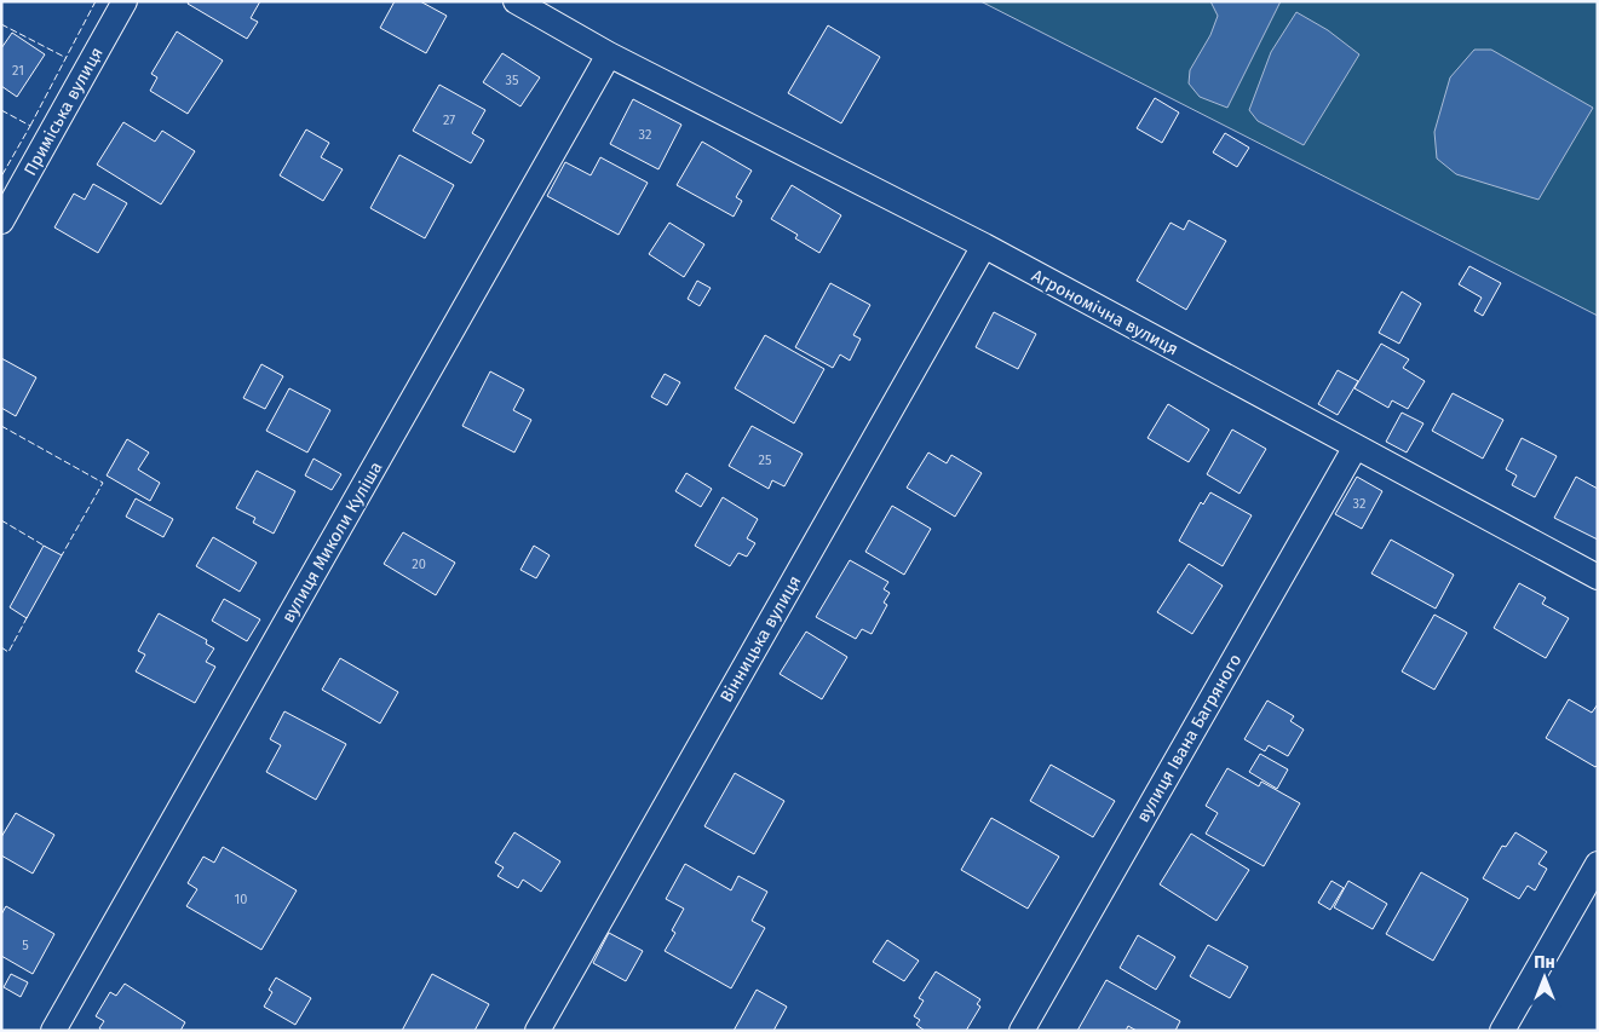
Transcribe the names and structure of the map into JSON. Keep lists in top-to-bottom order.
{
  "streets": {
    "street": [
      "Приміська вулиця",
      "Агрономічна вулиця",
      "вулиця Миколи Куліша",
      "Вінницька вулиця",
      "вулиця Івана Багряного"
    ]
  },
  "crossings": [
    ["Агрономічна вулиця", "вулиця Миколи Куліша"],
    ["Агрономічна вулиця", "Вінницька вулиця"],
    ["Агрономічна вулиця", "вулиця Івана Багряного"]
  ],
  "house_numbers": [
    "21",
    "35",
    "27",
    "32",
    "25",
    "32",
    "20",
    "10",
    "5"
  ],
  "north": "top"
}
